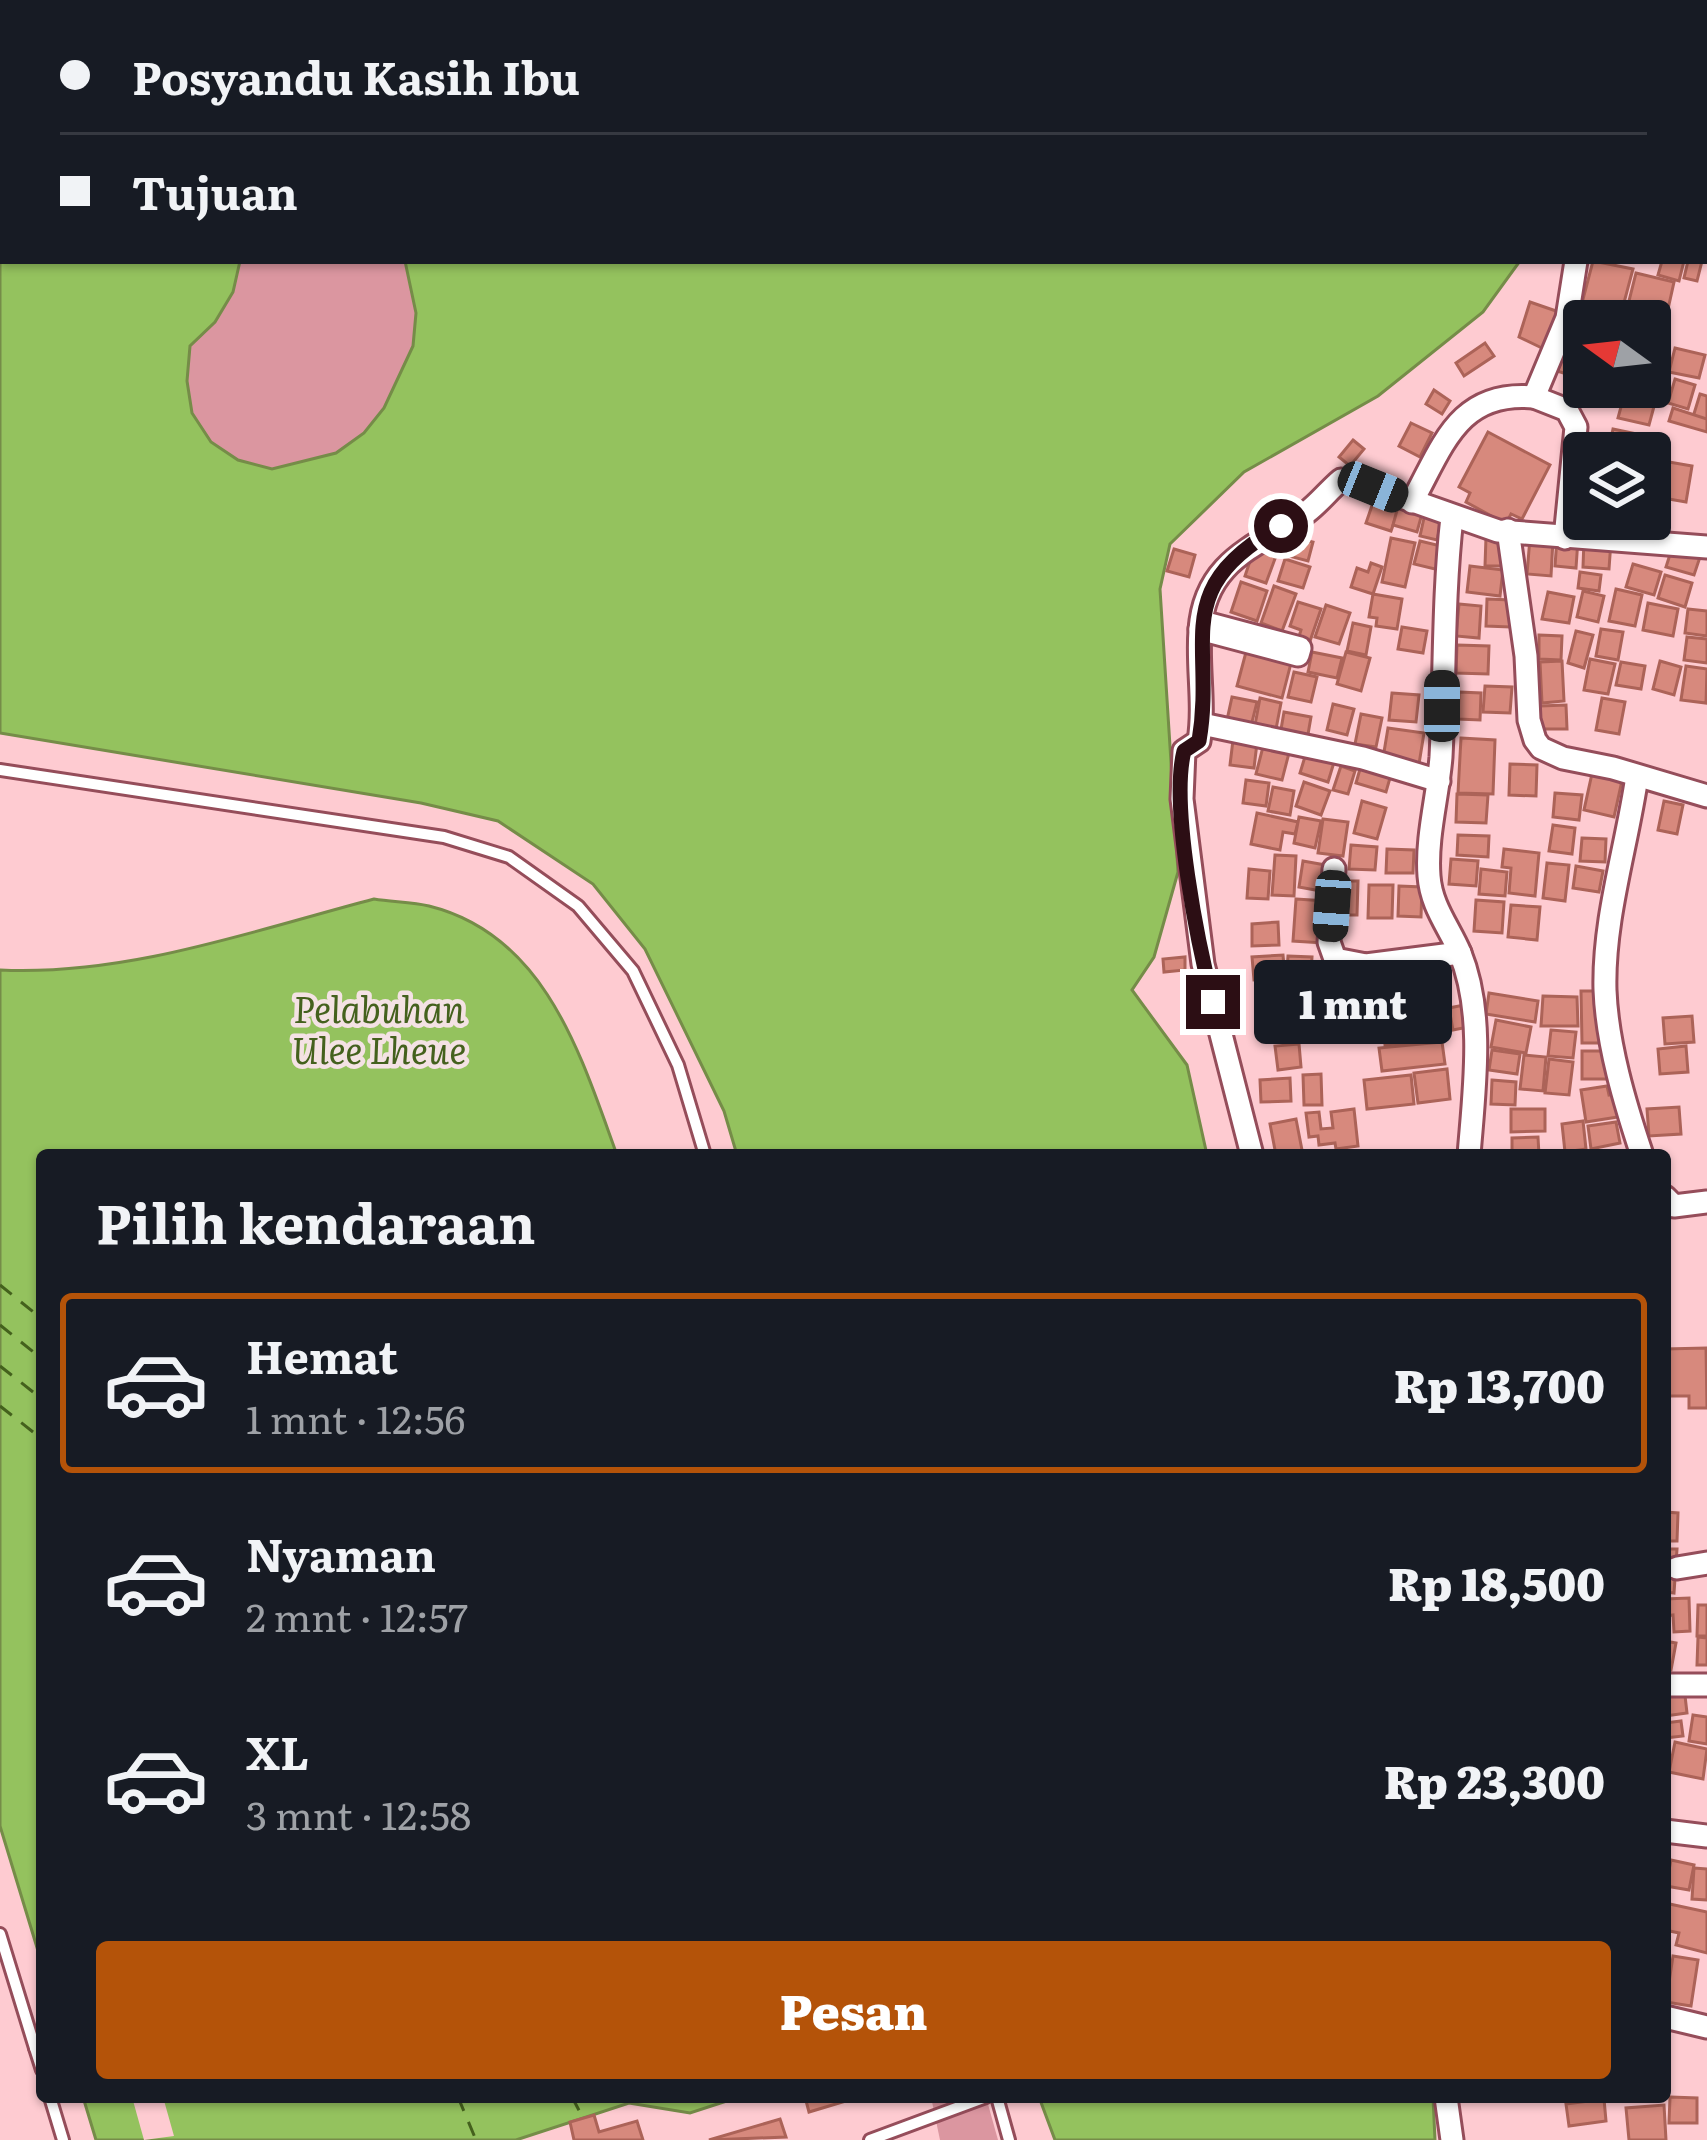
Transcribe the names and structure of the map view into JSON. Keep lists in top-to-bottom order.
{
  "water": ["Pelabuhan Ulee Lheue"],
  "north": "left",
  "page": {
    "banner": ["Posyandu Kasih Ibu", "Tujuan"],
    "bubble": "1 mnt",
    "heading": "Pilih kendaraan",
    "list": [
      {
        "name": "Hemat",
        "note": "1 mnt · 12:56",
        "value": "Rp 13,700"
      },
      {
        "name": "Nyaman",
        "note": "2 mnt · 12:57",
        "value": "Rp 18,500"
      },
      {
        "name": "XL",
        "note": "3 mnt · 12:58",
        "value": "Rp 23,300"
      }
    ],
    "buttons": "Pesan"
  }
}
